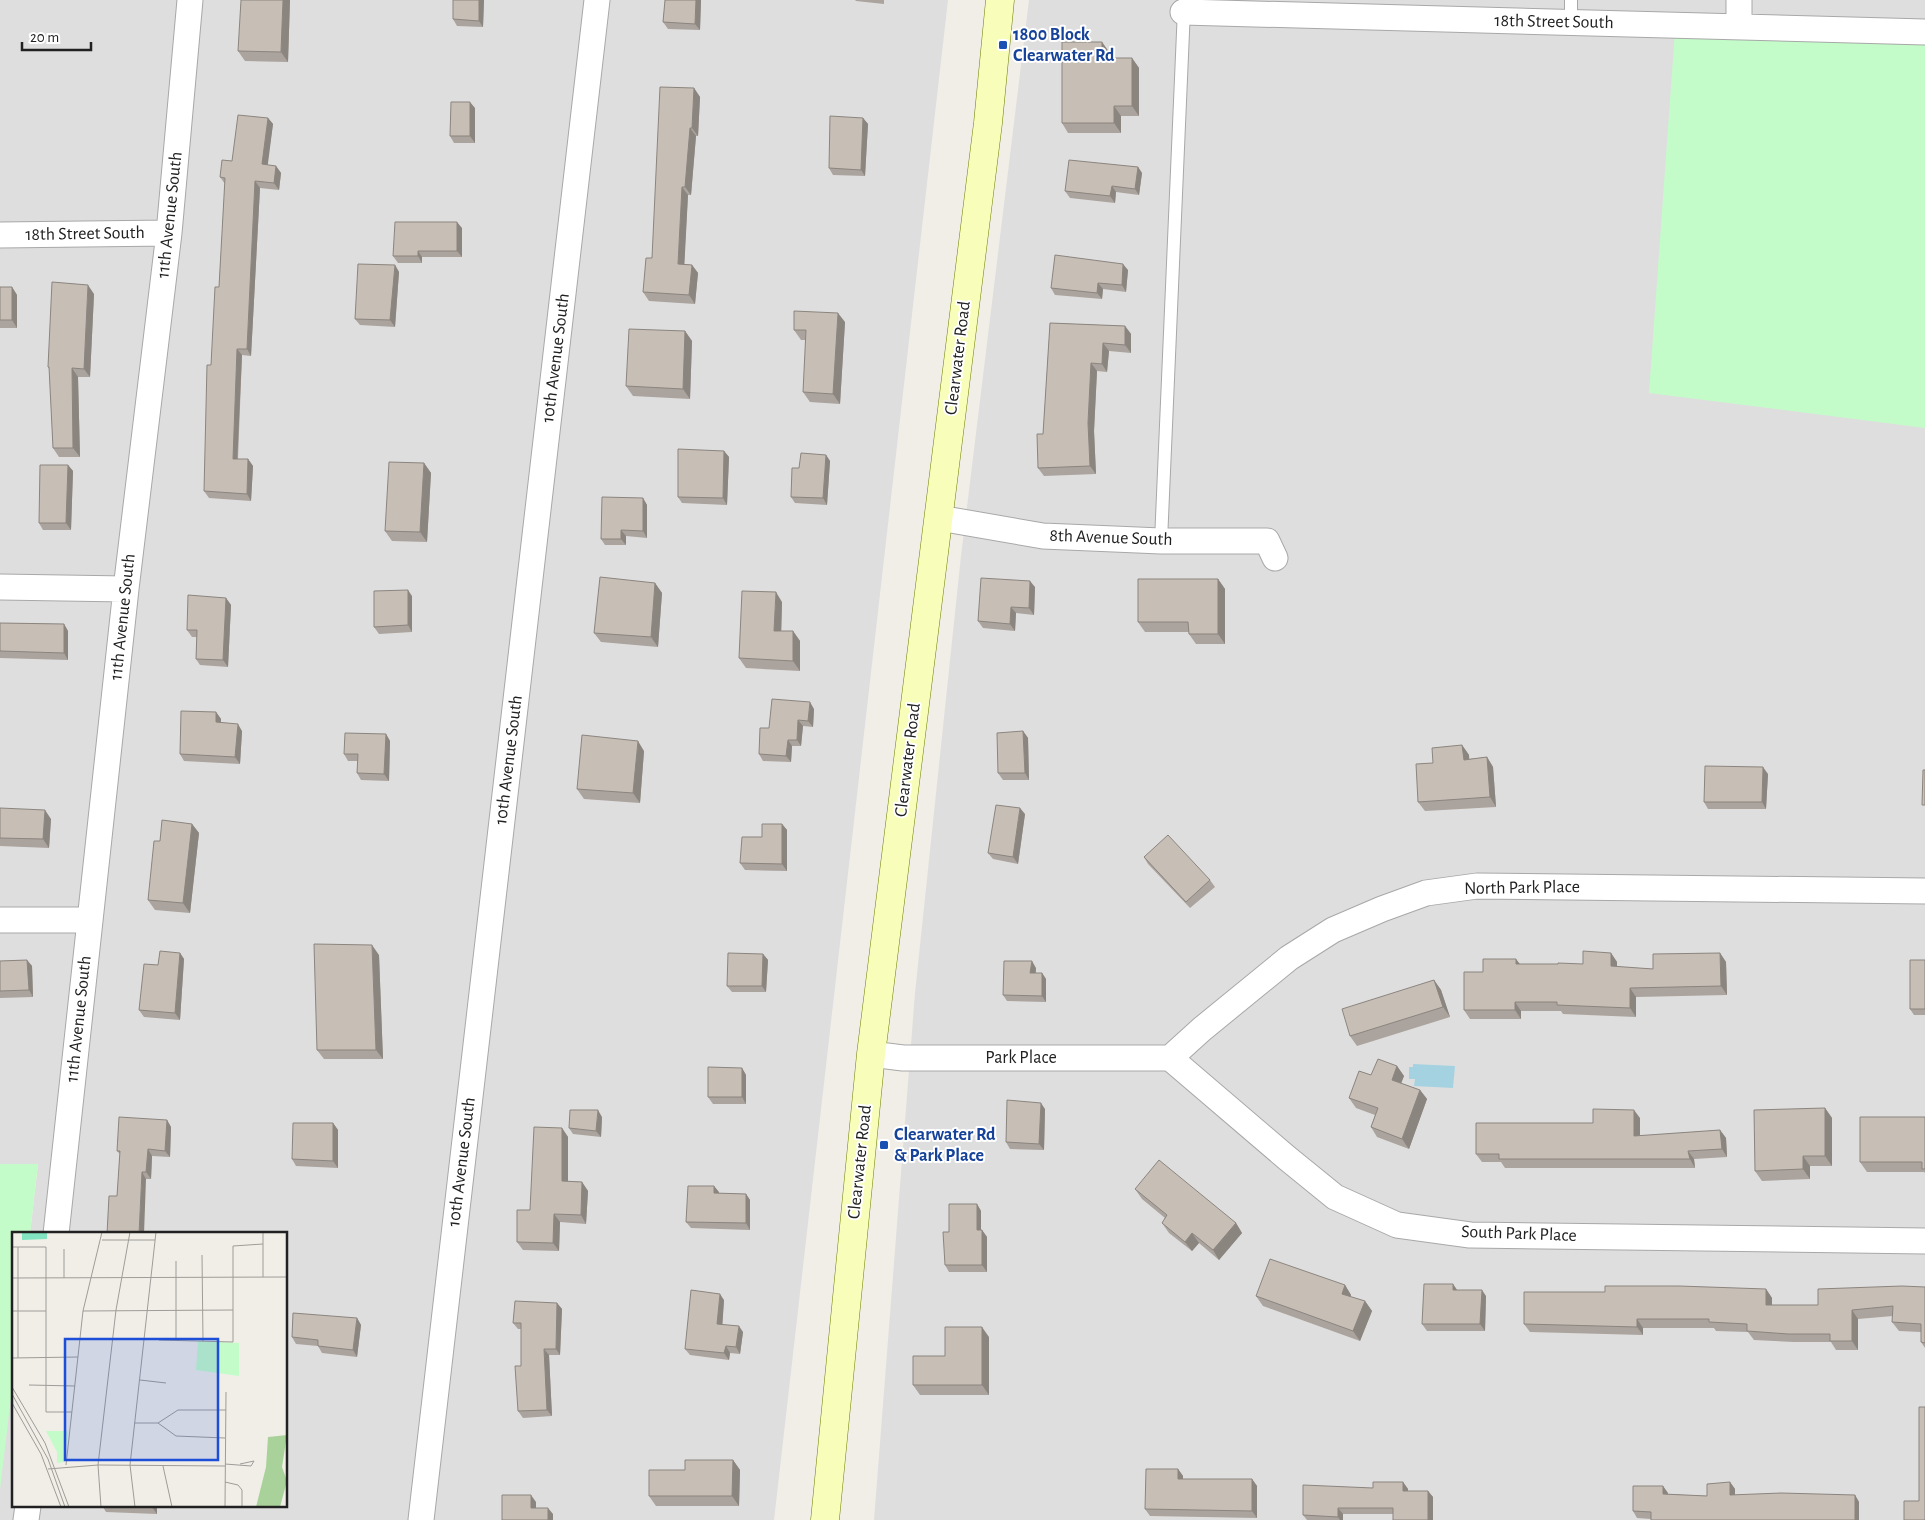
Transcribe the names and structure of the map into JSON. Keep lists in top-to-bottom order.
{
  "streets": {
    "street": [
      "18th Street South",
      "11th Avenue South",
      "10th Avenue South",
      "Clearwater Road",
      "8th Avenue South",
      "North Park Place",
      "Park Place",
      "South Park Place"
    ]
  },
  "crossings": [
    ["18th Street South", "11th Avenue South"],
    ["Clearwater Road", "8th Avenue South"],
    ["Clearwater Road", "Park Place"],
    ["North Park Place", "Park Place"],
    ["North Park Place", "South Park Place"],
    ["Park Place", "South Park Place"]
  ],
  "places": {
    "transit": ["1800 Block Clearwater Rd", "Clearwater Rd & Park Place"]
  },
  "scale_bar": "20 m"
}
